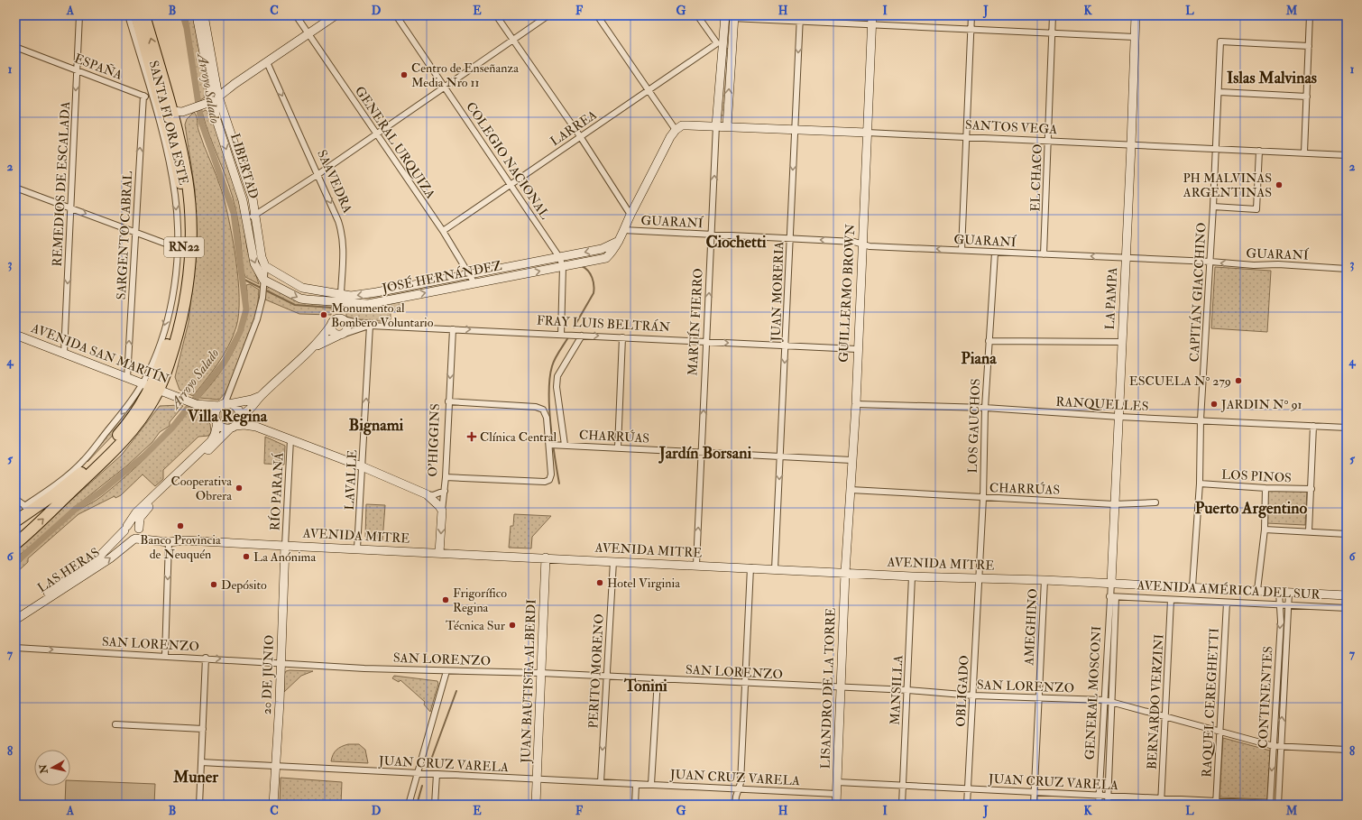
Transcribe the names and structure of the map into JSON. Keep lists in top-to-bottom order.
{
  "streets": {
    "highway": ["RN22"],
    "street": [
      "ESPAÑA",
      "SANTA FLORA ESTE",
      "SANTOS VEGA",
      "LARREA",
      "GENERAL URQUIZA",
      "COLEGIO NACIONAL",
      "LIBERTAD",
      "EL CHACO",
      "SAAVEDRA",
      "REMEDIOS DE ESCALADA",
      "GUARANÍ",
      "SARGENTO CABRAL",
      "JOSÉ HERNÁNDEZ",
      "JUAN MORERIA",
      "CAPITÁN GIACCHINO",
      "GUILLERMO BROWN",
      "LA PAMPA",
      "MARTÍN FIERRO",
      "FRAY LUIS BELTRÁN",
      "AVENIDA SAN MARTÍN",
      "RANQUELLES",
      "LOS GAUCHOS",
      "CHARRÚAS",
      "O'HIGGINS",
      "LOS PINOS",
      "LAVALLE",
      "RÍO PARANÁ",
      "AVENIDA MITRE",
      "LAS HERAS",
      "AVENIDA AMÉRICA DEL SUR",
      "AMEGHINO",
      "SAN LORENZO",
      "PERITO MORENO",
      "20 DE JUNIO",
      "JUAN BAUTISTA ALBERDI",
      "LISANDRO DE LA TORRE",
      "MANSILLA",
      "OBLIGADO",
      "GENERAL MOSCONI",
      "CONTINENTES",
      "BERNARDO VERZINI",
      "RAQUEL CEREGHETTI",
      "JUAN CRUZ VARELA"
    ]
  },
  "crossings": [
    ["ESPAÑA", "SANTA FLORA ESTE"],
    ["ESPAÑA", "REMEDIOS DE ESCALADA"],
    ["ESPAÑA", "SARGENTO CABRAL"],
    ["ESPAÑA", "RN22"],
    ["SANTA FLORA ESTE", "RN22"],
    ["SANTA FLORA ESTE", "AVENIDA SAN MARTÍN"],
    ["SANTOS VEGA", "EL CHACO"],
    ["SANTOS VEGA", "JOSÉ HERNÁNDEZ"],
    ["SANTOS VEGA", "JUAN MORERIA"],
    ["SANTOS VEGA", "CAPITÁN GIACCHINO"],
    ["SANTOS VEGA", "GUILLERMO BROWN"],
    ["SANTOS VEGA", "LA PAMPA"],
    ["SANTOS VEGA", "MARTÍN FIERRO"],
    ["LARREA", "GENERAL URQUIZA"],
    ["LARREA", "COLEGIO NACIONAL"],
    ["LARREA", "MARTÍN FIERRO"],
    ["GENERAL URQUIZA", "JOSÉ HERNÁNDEZ"],
    ["COLEGIO NACIONAL", "JOSÉ HERNÁNDEZ"],
    ["LIBERTAD", "JOSÉ HERNÁNDEZ"],
    ["LIBERTAD", "FRAY LUIS BELTRÁN"],
    ["LIBERTAD", "AVENIDA SAN MARTÍN"],
    ["LIBERTAD", "LAS HERAS"],
    ["EL CHACO", "GUARANÍ"],
    ["SAAVEDRA", "JOSÉ HERNÁNDEZ"],
    ["SAAVEDRA", "FRAY LUIS BELTRÁN"],
    ["REMEDIOS DE ESCALADA", "AVENIDA SAN MARTÍN"],
    ["GUARANÍ", "JOSÉ HERNÁNDEZ"],
    ["GUARANÍ", "JUAN MORERIA"],
    ["GUARANÍ", "CAPITÁN GIACCHINO"],
    ["GUARANÍ", "GUILLERMO BROWN"],
    ["GUARANÍ", "LA PAMPA"],
    ["GUARANÍ", "MARTÍN FIERRO"],
    ["GUARANÍ", "LOS GAUCHOS"],
    ["SARGENTO CABRAL", "AVENIDA SAN MARTÍN"],
    ["RN22", "AVENIDA SAN MARTÍN"],
    ["JUAN MORERIA", "FRAY LUIS BELTRÁN"],
    ["JUAN MORERIA", "CHARRÚAS"],
    ["JUAN MORERIA", "AVENIDA MITRE"],
    ["CAPITÁN GIACCHINO", "RANQUELLES"],
    ["CAPITÁN GIACCHINO", "LOS PINOS"],
    ["CAPITÁN GIACCHINO", "AVENIDA MITRE"],
    ["CAPITÁN GIACCHINO", "AVENIDA AMÉRICA DEL SUR"],
    ["GUILLERMO BROWN", "FRAY LUIS BELTRÁN"],
    ["GUILLERMO BROWN", "RANQUELLES"],
    ["GUILLERMO BROWN", "CHARRÚAS"],
    ["GUILLERMO BROWN", "AVENIDA MITRE"],
    ["GUILLERMO BROWN", "LISANDRO DE LA TORRE"],
    ["LA PAMPA", "RANQUELLES"],
    ["LA PAMPA", "CHARRÚAS"],
    ["LA PAMPA", "AVENIDA MITRE"],
    ["LA PAMPA", "GENERAL MOSCONI"],
    ["MARTÍN FIERRO", "FRAY LUIS BELTRÁN"],
    ["MARTÍN FIERRO", "CHARRÚAS"],
    ["MARTÍN FIERRO", "AVENIDA MITRE"],
    ["FRAY LUIS BELTRÁN", "AVENIDA SAN MARTÍN"],
    ["FRAY LUIS BELTRÁN", "O'HIGGINS"],
    ["FRAY LUIS BELTRÁN", "LAVALLE"],
    ["FRAY LUIS BELTRÁN", "LAS HERAS"],
    ["AVENIDA SAN MARTÍN", "LAS HERAS"],
    ["RANQUELLES", "LOS GAUCHOS"],
    ["LOS GAUCHOS", "CHARRÚAS"],
    ["LOS GAUCHOS", "AVENIDA MITRE"],
    ["LOS GAUCHOS", "OBLIGADO"],
    ["O'HIGGINS", "AVENIDA MITRE"],
    ["LAVALLE", "AVENIDA MITRE"],
    ["RÍO PARANÁ", "AVENIDA MITRE"],
    ["RÍO PARANÁ", "20 DE JUNIO"],
    ["AVENIDA MITRE", "LAS HERAS"],
    ["AVENIDA MITRE", "AVENIDA AMÉRICA DEL SUR"],
    ["AVENIDA MITRE", "AMEGHINO"],
    ["AVENIDA MITRE", "PERITO MORENO"],
    ["AVENIDA MITRE", "20 DE JUNIO"],
    ["AVENIDA MITRE", "JUAN BAUTISTA ALBERDI"],
    ["AVENIDA MITRE", "LISANDRO DE LA TORRE"],
    ["AVENIDA MITRE", "MANSILLA"],
    ["AVENIDA MITRE", "OBLIGADO"],
    ["AVENIDA MITRE", "GENERAL MOSCONI"],
    ["AVENIDA AMÉRICA DEL SUR", "GENERAL MOSCONI"],
    ["AVENIDA AMÉRICA DEL SUR", "CONTINENTES"],
    ["AVENIDA AMÉRICA DEL SUR", "BERNARDO VERZINI"],
    ["AVENIDA AMÉRICA DEL SUR", "RAQUEL CEREGHETTI"],
    ["AMEGHINO", "SAN LORENZO"],
    ["AMEGHINO", "JUAN CRUZ VARELA"],
    ["SAN LORENZO", "PERITO MORENO"],
    ["SAN LORENZO", "20 DE JUNIO"],
    ["SAN LORENZO", "JUAN BAUTISTA ALBERDI"],
    ["SAN LORENZO", "LISANDRO DE LA TORRE"],
    ["SAN LORENZO", "MANSILLA"],
    ["SAN LORENZO", "OBLIGADO"],
    ["SAN LORENZO", "GENERAL MOSCONI"],
    ["SAN LORENZO", "CONTINENTES"],
    ["SAN LORENZO", "BERNARDO VERZINI"],
    ["SAN LORENZO", "RAQUEL CEREGHETTI"],
    ["PERITO MORENO", "JUAN CRUZ VARELA"],
    ["20 DE JUNIO", "JUAN CRUZ VARELA"],
    ["JUAN BAUTISTA ALBERDI", "JUAN CRUZ VARELA"],
    ["LISANDRO DE LA TORRE", "JUAN CRUZ VARELA"],
    ["MANSILLA", "JUAN CRUZ VARELA"],
    ["OBLIGADO", "JUAN CRUZ VARELA"],
    ["GENERAL MOSCONI", "JUAN CRUZ VARELA"],
    ["CONTINENTES", "JUAN CRUZ VARELA"],
    ["BERNARDO VERZINI", "JUAN CRUZ VARELA"],
    ["RAQUEL CEREGHETTI", "JUAN CRUZ VARELA"]
  ],
  "one_way": [
    "SANTA FLORA ESTE",
    "SAAVEDRA",
    "REMEDIOS DE ESCALADA",
    "GUARANÍ",
    "SARGENTO CABRAL",
    "JUAN MORERIA",
    "MARTÍN FIERRO",
    "O'HIGGINS",
    "LAVALLE",
    "PERITO MORENO"
  ],
  "districts": [
    "Islas Malvinas",
    "Ciochetti",
    "Piana",
    "Villa Regina",
    "Bignami",
    "Jardín Borsani",
    "Puerto Argentino",
    "Tonini",
    "Muner"
  ],
  "water": ["Arroyo Salado"],
  "places": {
    "other": [
      "Centro de Enseñanza Media Nro 11",
      "PH MALVINAS ARGENTINAS",
      "Monumento al Bombero Voluntario",
      "ESCUELA N° 279",
      "JARDIN N° 91",
      "Cooperativa Obrera",
      "Banco Provincia de Neuquén",
      "La Anónima",
      "Hotel Virginia",
      "Depósito",
      "Frigorífico Regina",
      "Técnica Sur"
    ],
    "health": ["Clínica Central"]
  },
  "north": "left",
  "grid": {
    "columns": [
      "A",
      "B",
      "C",
      "D",
      "E",
      "F",
      "G",
      "H",
      "I",
      "J",
      "K",
      "L",
      "M"
    ],
    "rows": [
      "1",
      "2",
      "3",
      "4",
      "5",
      "6",
      "7",
      "8"
    ]
  }
}
